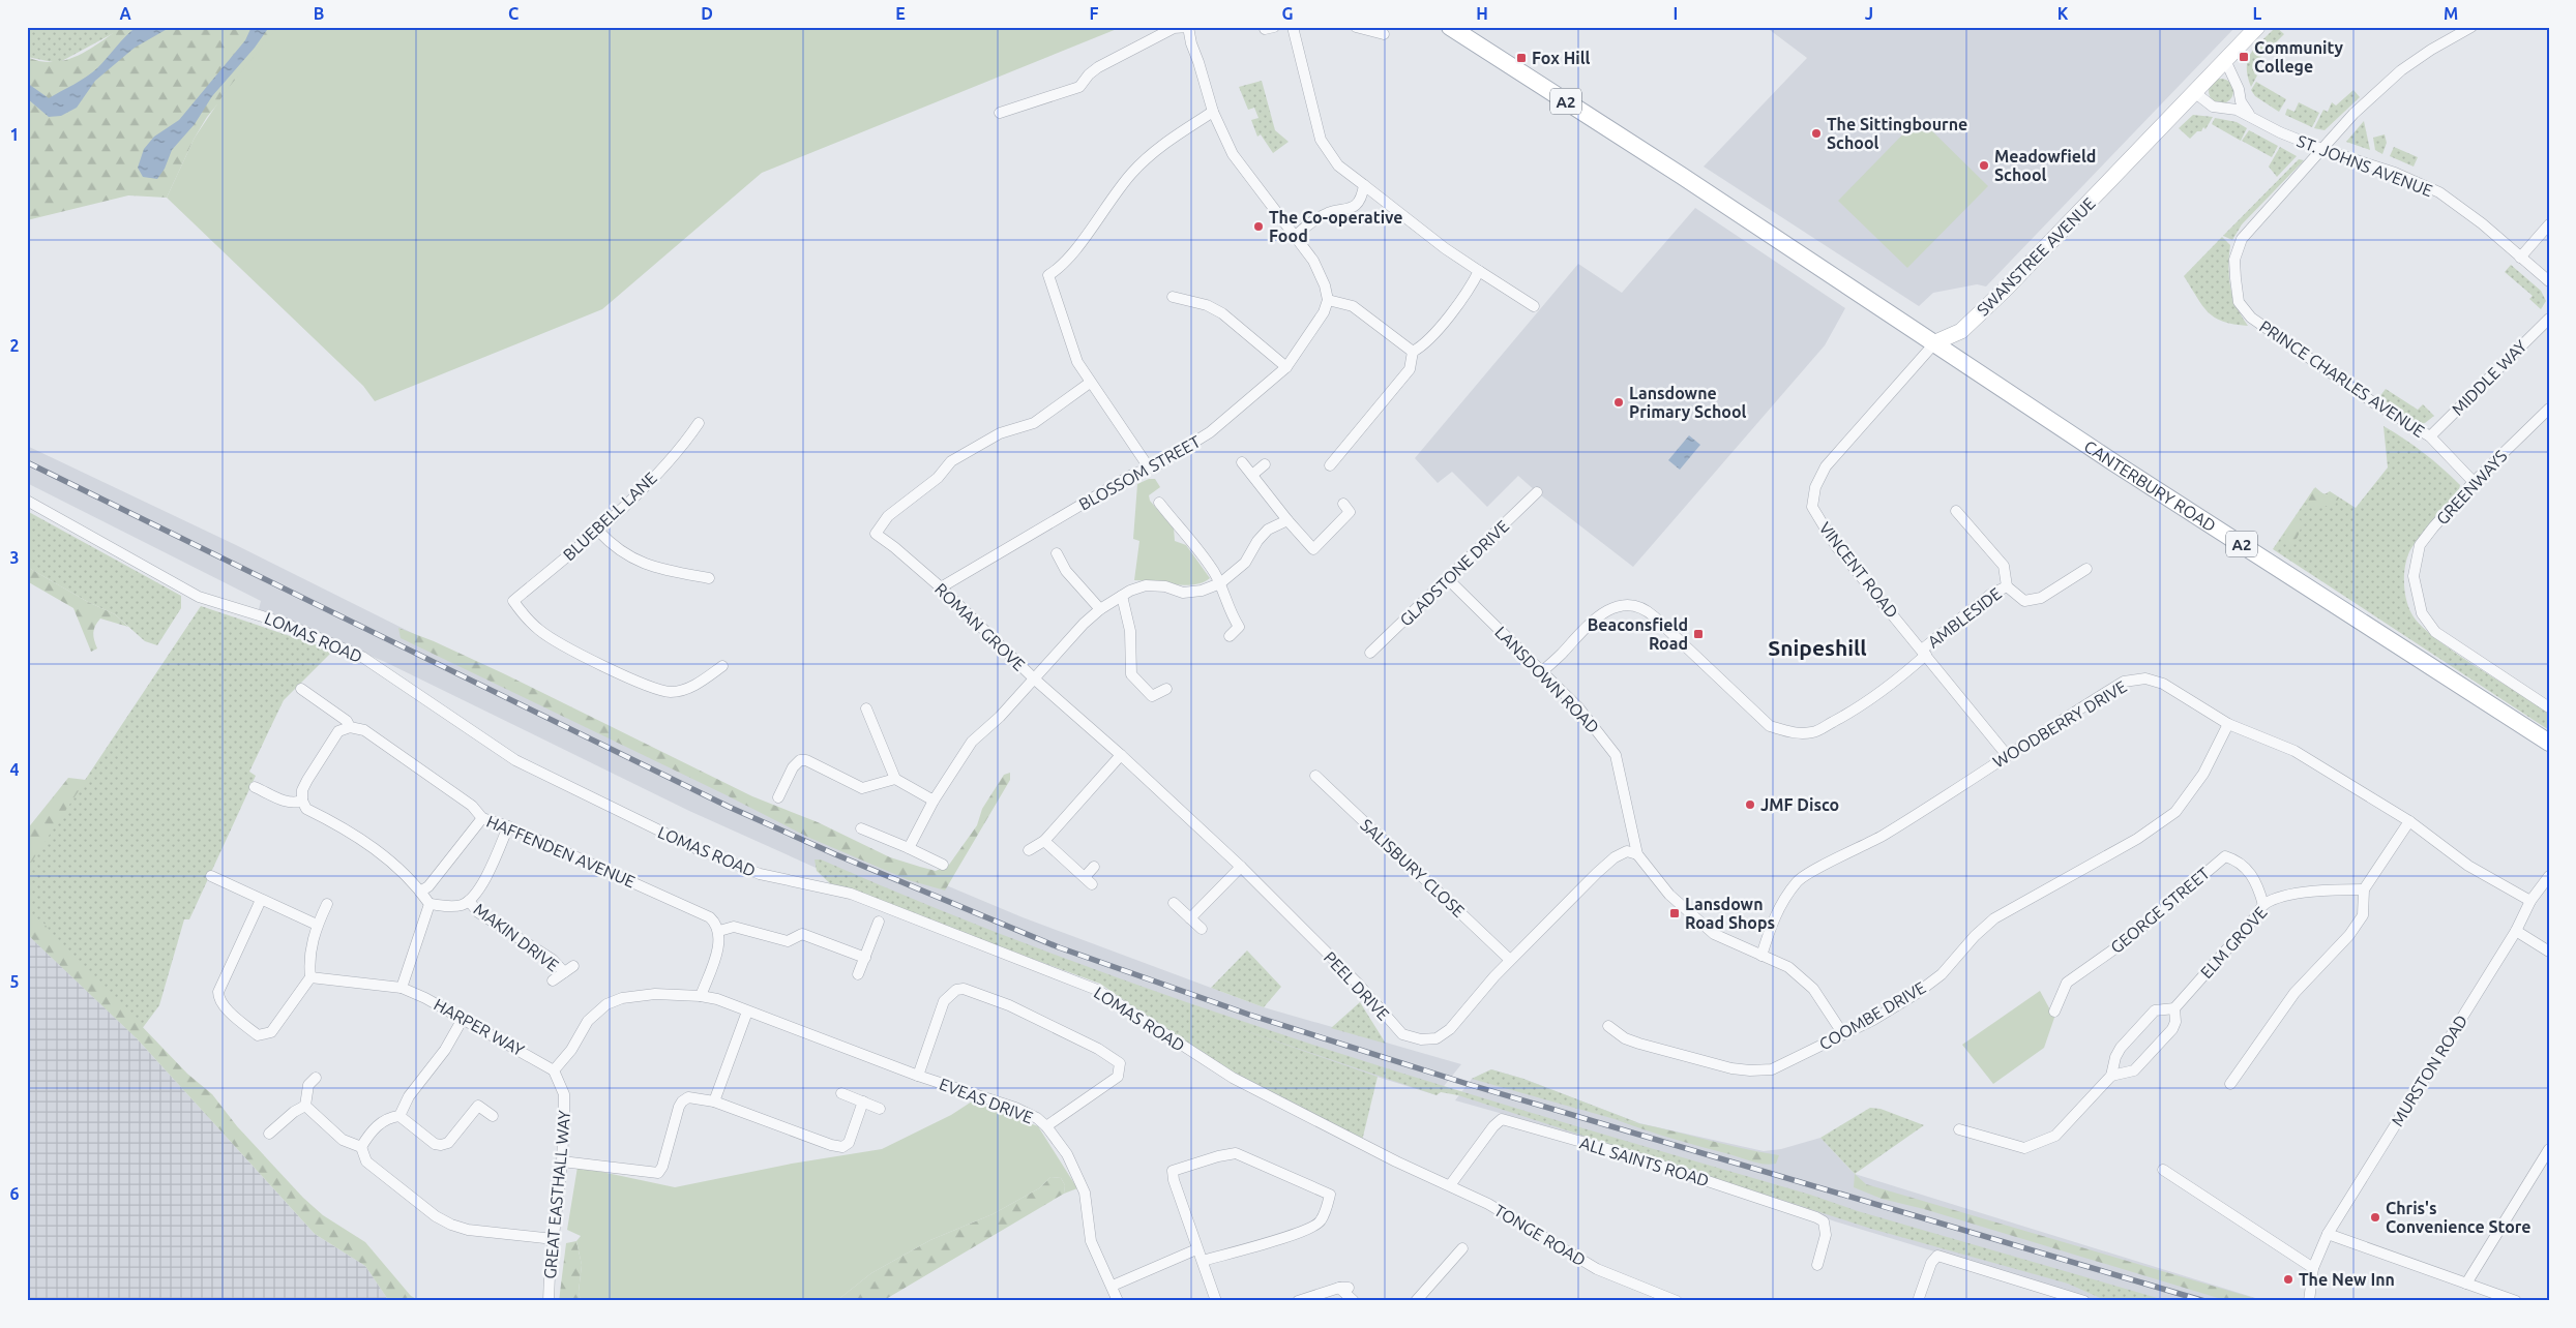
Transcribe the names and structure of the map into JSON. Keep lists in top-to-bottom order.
{
  "streets": {
    "main road": ["A2", "CANTERBURY ROAD"],
    "street": [
      "ST. JOHNS AVENUE",
      "SWANSTREE AVENUE",
      "MIDDLE WAY",
      "PRINCE CHARLES AVENUE",
      "BLOSSOM STREET",
      "GREENWAYS",
      "BLUEBELL LANE",
      "VINCENT ROAD",
      "GLADSTONE DRIVE",
      "AMBLESIDE",
      "ROMAN GROVE",
      "LOMAS ROAD",
      "LANSDOWN ROAD",
      "WOODBERRY DRIVE",
      "HAFFENDEN AVENUE",
      "SALISBURY CLOSE",
      "GEORGE STREET",
      "MAKIN DRIVE",
      "ELM GROVE",
      "PEEL DRIVE",
      "COOMBE DRIVE",
      "HARPER WAY",
      "MURSTON ROAD",
      "EVEAS DRIVE",
      "ALL SAINTS ROAD",
      "GREAT EASTHALL WAY",
      "TONGE ROAD"
    ]
  },
  "crossings": [
    ["A2", "SWANSTREE AVENUE"],
    ["A2", "CANTERBURY ROAD"],
    ["A2", "VINCENT ROAD"],
    ["ST. JOHNS AVENUE", "SWANSTREE AVENUE"],
    ["ST. JOHNS AVENUE", "PRINCE CHARLES AVENUE"],
    ["SWANSTREE AVENUE", "CANTERBURY ROAD"],
    ["SWANSTREE AVENUE", "VINCENT ROAD"],
    ["MIDDLE WAY", "PRINCE CHARLES AVENUE"],
    ["PRINCE CHARLES AVENUE", "GREENWAYS"],
    ["BLOSSOM STREET", "ROMAN GROVE"],
    ["CANTERBURY ROAD", "VINCENT ROAD"],
    ["VINCENT ROAD", "AMBLESIDE"],
    ["VINCENT ROAD", "WOODBERRY DRIVE"],
    ["GLADSTONE DRIVE", "LANSDOWN ROAD"],
    ["ROMAN GROVE", "PEEL DRIVE"],
    ["LOMAS ROAD", "TONGE ROAD"],
    ["LANSDOWN ROAD", "WOODBERRY DRIVE"],
    ["LANSDOWN ROAD", "PEEL DRIVE"],
    ["LANSDOWN ROAD", "COOMBE DRIVE"],
    ["WOODBERRY DRIVE", "COOMBE DRIVE"],
    ["WOODBERRY DRIVE", "MURSTON ROAD"],
    ["HAFFENDEN AVENUE", "MAKIN DRIVE"],
    ["SALISBURY CLOSE", "PEEL DRIVE"],
    ["GEORGE STREET", "ELM GROVE"],
    ["HARPER WAY", "GREAT EASTHALL WAY"],
    ["ALL SAINTS ROAD", "TONGE ROAD"]
  ],
  "districts": ["Snipeshill"],
  "places": {
    "transit": [
      "Community College",
      "Fox Hill",
      "Beaconsfield Road",
      "Lansdown Road Shops"
    ],
    "other": [
      "The Sittingbourne School",
      "Meadowfield School",
      "The Co-operative Food",
      "Lansdowne Primary School",
      "JMF Disco",
      "Chris's Convenience Store",
      "The New Inn"
    ]
  },
  "grid": {
    "columns": [
      "A",
      "B",
      "C",
      "D",
      "E",
      "F",
      "G",
      "H",
      "I",
      "J",
      "K",
      "L",
      "M"
    ],
    "rows": [
      "1",
      "2",
      "3",
      "4",
      "5",
      "6"
    ]
  }
}
